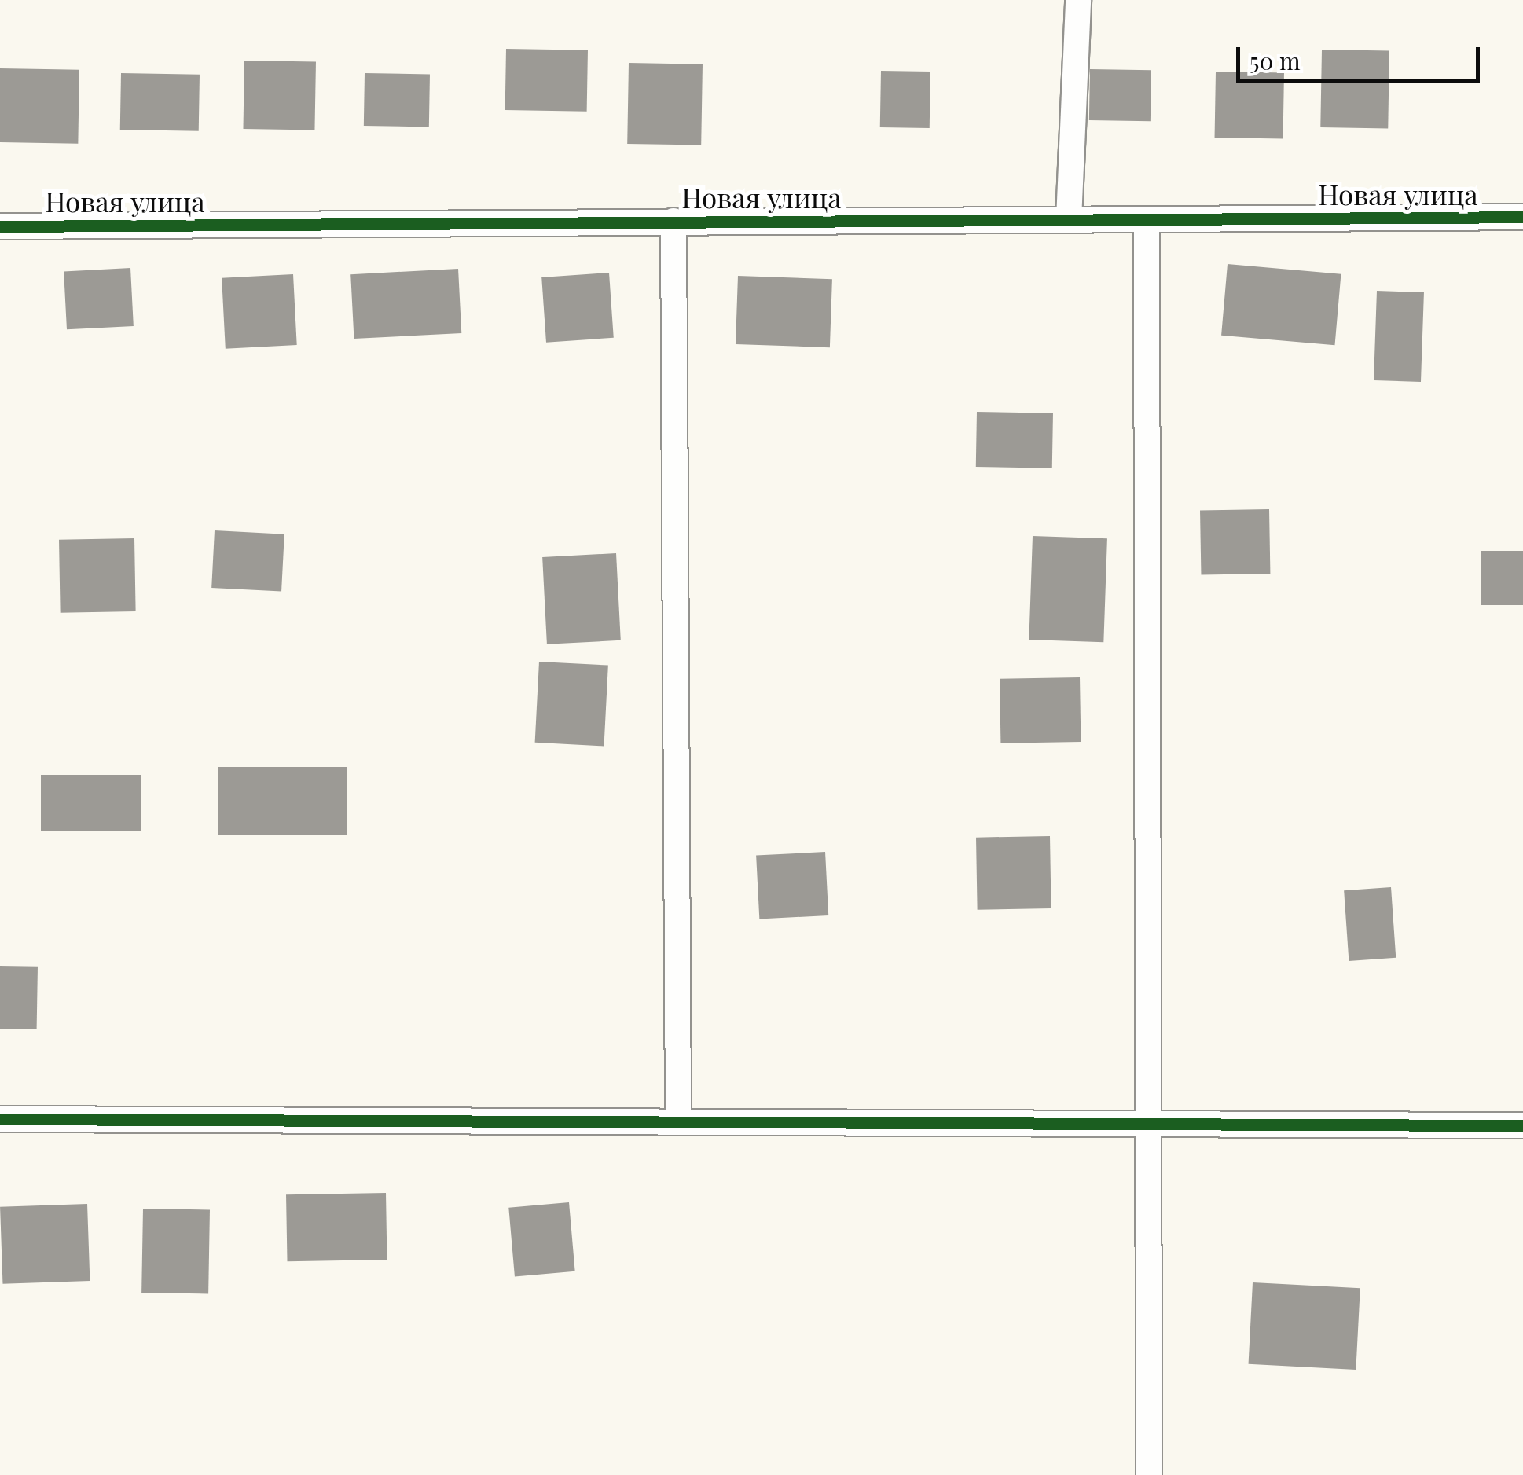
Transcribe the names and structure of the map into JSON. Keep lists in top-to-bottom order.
{
  "streets": {
    "street": ["Новая улица"]
  },
  "scale_bar": "50 m"
}
